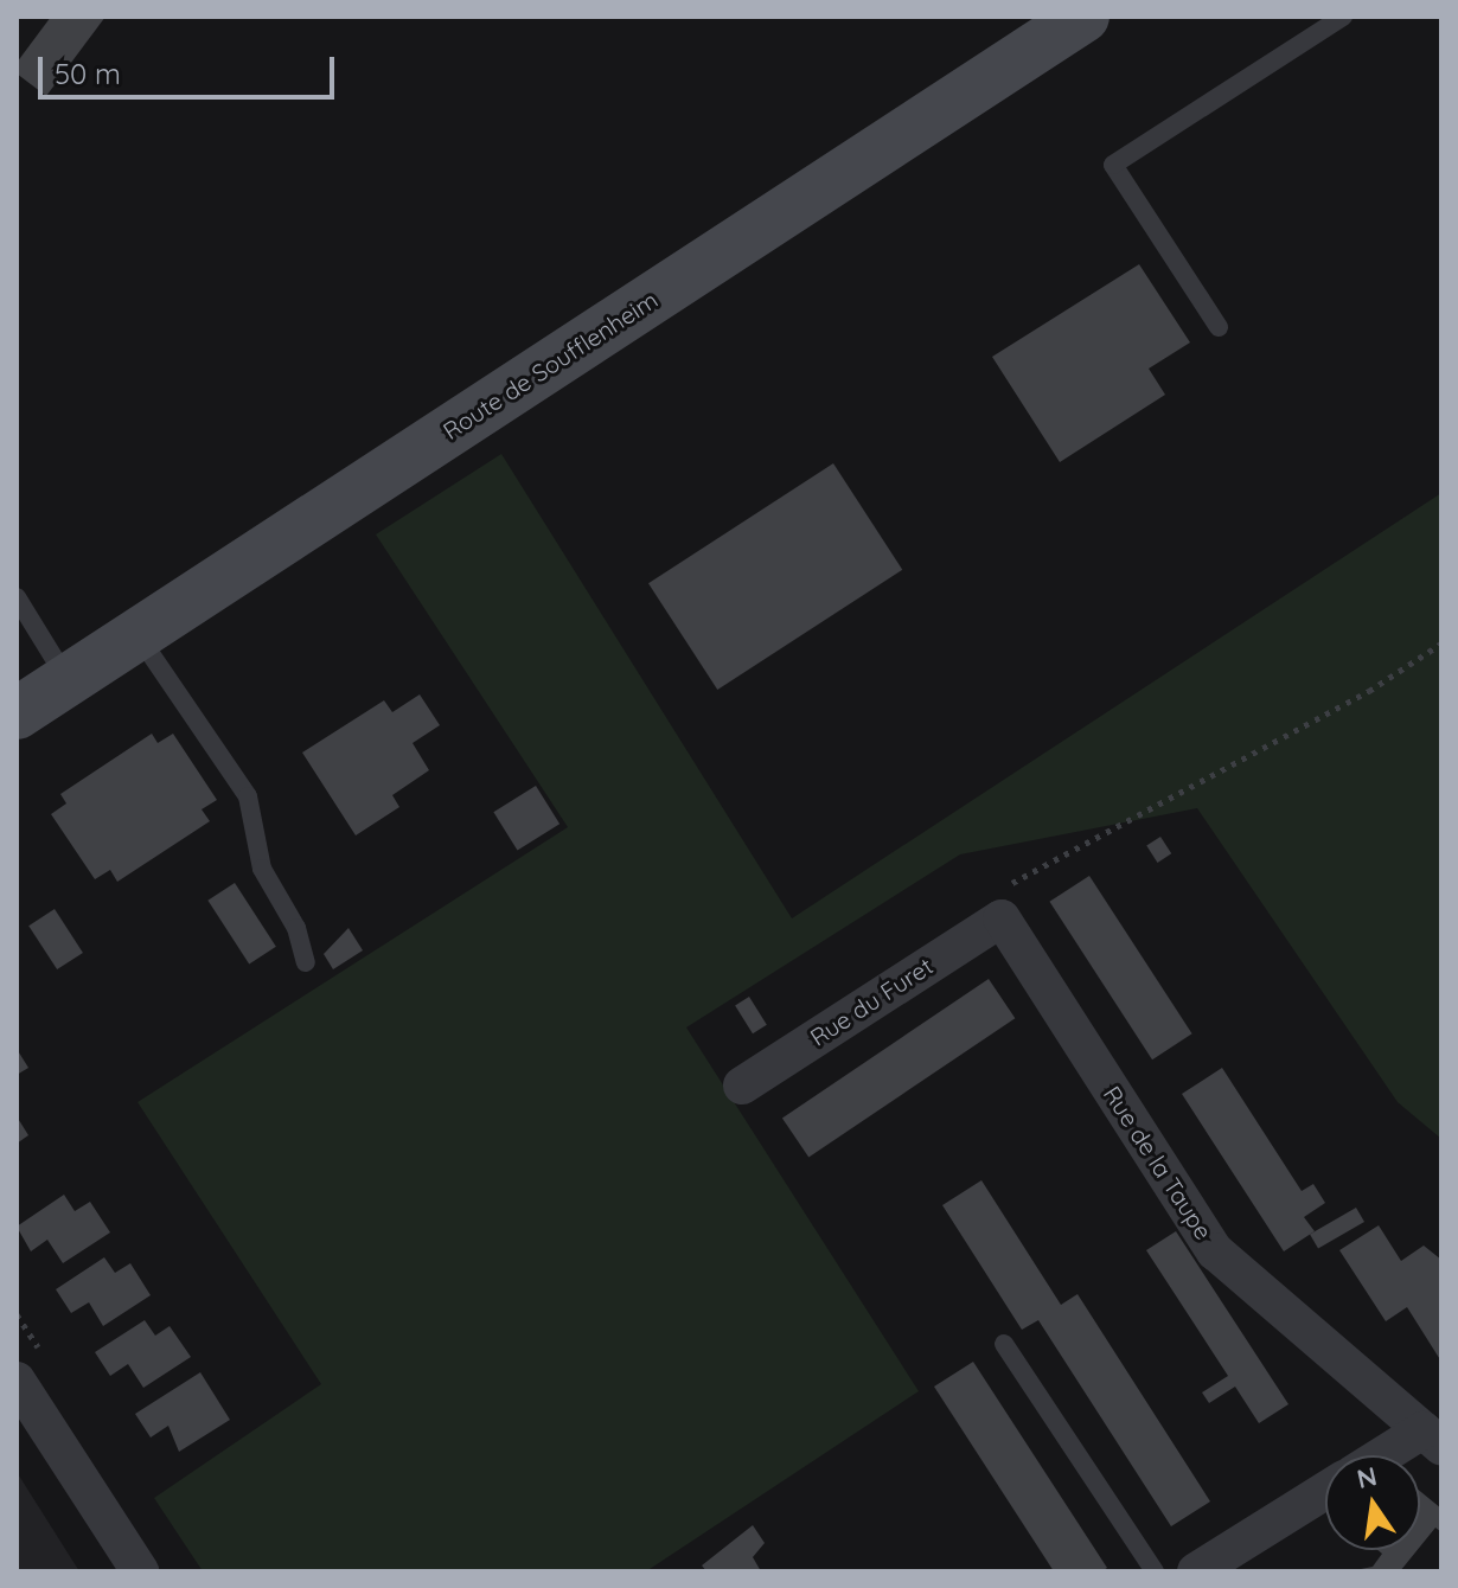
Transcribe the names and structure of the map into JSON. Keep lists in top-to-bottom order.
{
  "streets": {
    "main road": ["Route de Soufflenheim"],
    "street": ["Rue du Furet", "Rue de la Taupe"]
  },
  "crossings": [
    ["Rue du Furet", "Rue de la Taupe"]
  ],
  "scale_bar": "50 m",
  "north": "top"
}
